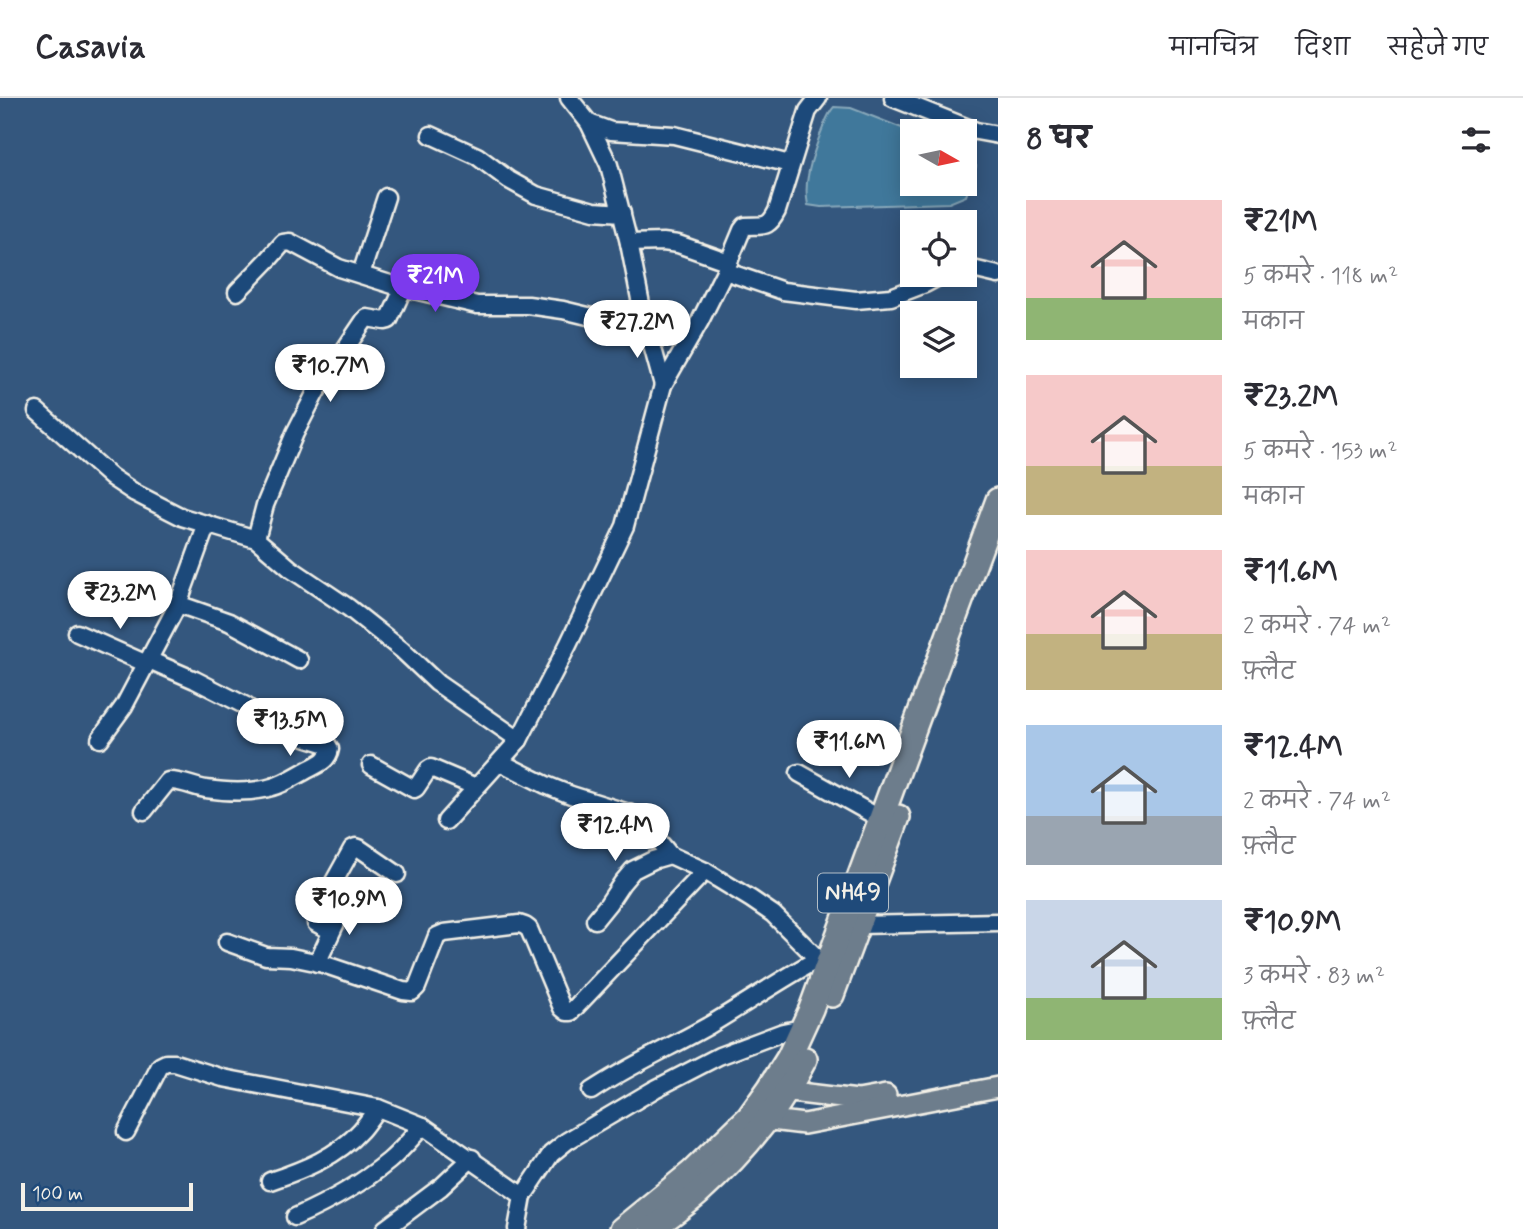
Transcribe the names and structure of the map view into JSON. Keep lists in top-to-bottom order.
{
  "streets": {
    "highway": ["NH49"]
  },
  "scale_bar": "100 m",
  "north": "right",
  "page": {
    "header": "Casavia",
    "nav": ["मानचित्र", "दिशा", "सहेजे गए"],
    "heading": "8 घर",
    "list": [
      {
        "name": "₹21M",
        "note": "5 कमरे · 118 m² · मकान"
      },
      {
        "name": "₹23.2M",
        "note": "5 कमरे · 153 m² · मकान"
      },
      {
        "name": "₹11.6M",
        "note": "2 कमरे · 74 m² · फ़्लैट"
      },
      {
        "name": "₹12.4M",
        "note": "2 कमरे · 74 m² · फ़्लैट"
      },
      {
        "name": "₹10.9M",
        "note": "3 कमरे · 83 m² · फ़्लैट"
      }
    ],
    "price": [
      "₹21M",
      "₹27.2M",
      "₹10.7M",
      "₹23.2M",
      "₹13.5M",
      "₹11.6M",
      "₹12.4M",
      "₹10.9M"
    ],
    "scale": "100 m"
  }
}
